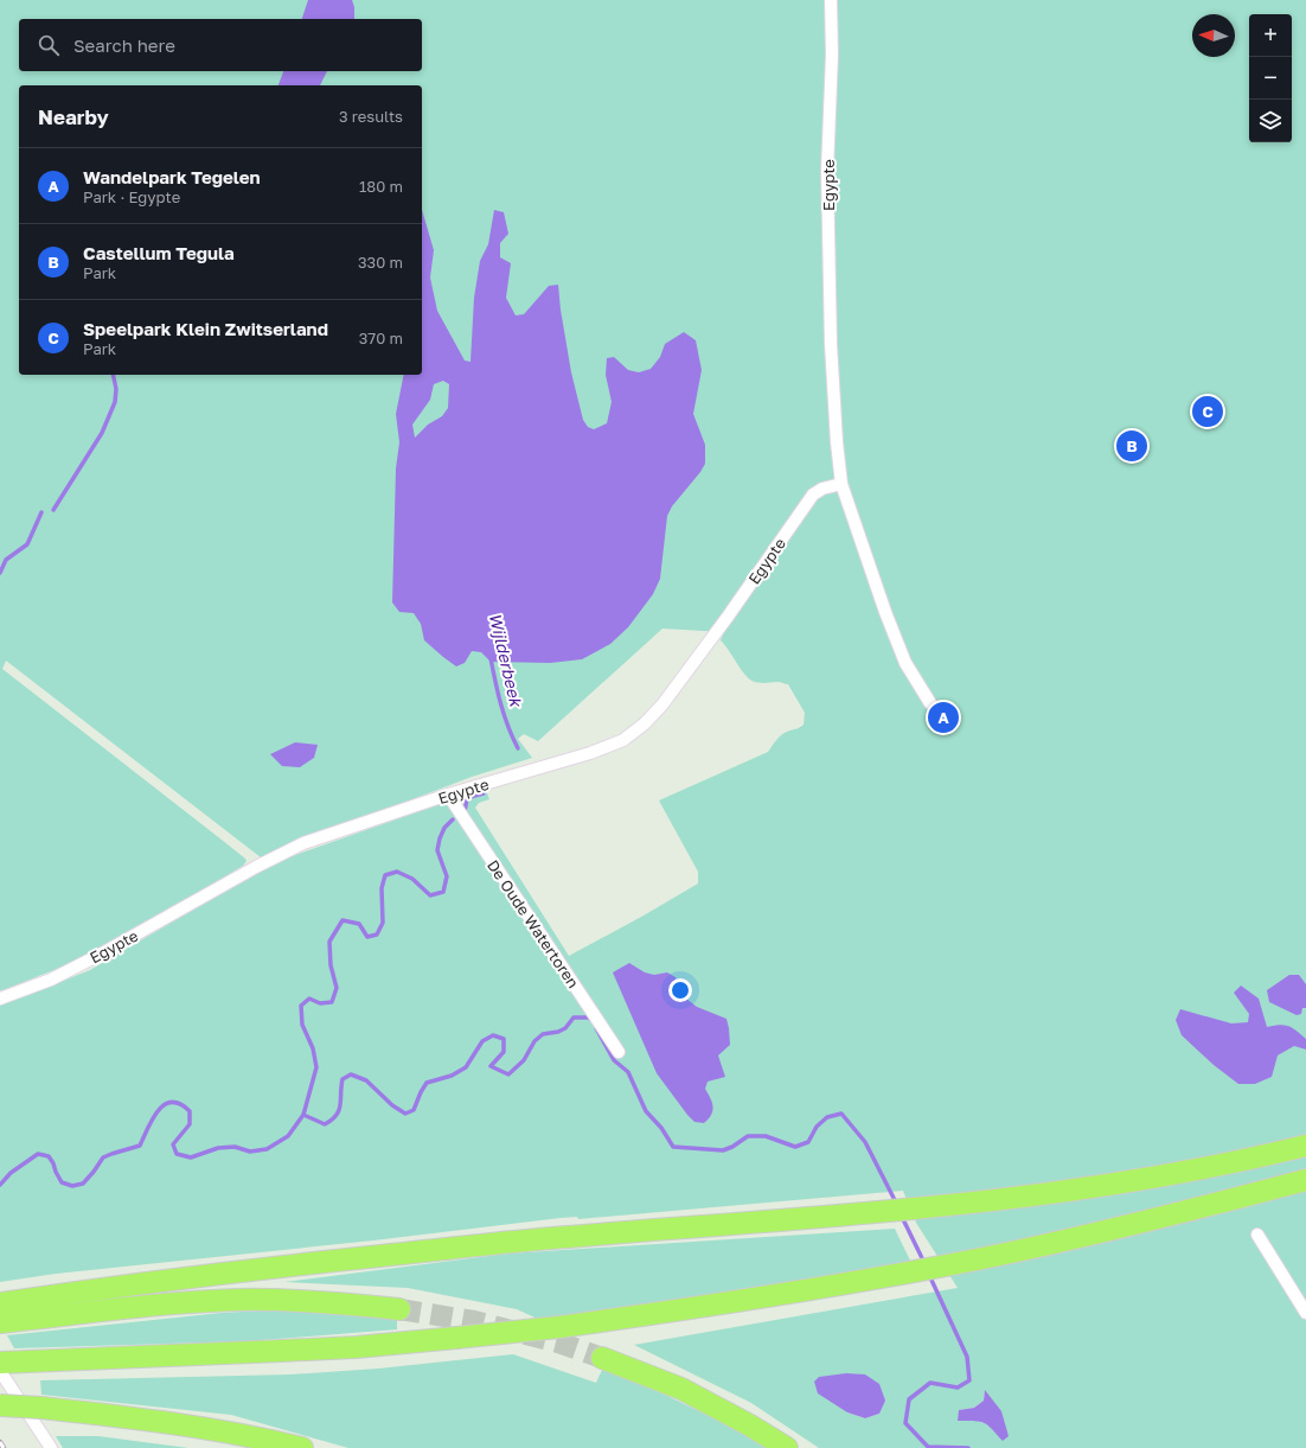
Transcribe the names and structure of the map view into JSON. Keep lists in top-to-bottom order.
{
  "streets": {
    "street": ["Egypte", "De Oude Watertoren"]
  },
  "crossings": [
    ["Egypte", "De Oude Watertoren"]
  ],
  "water": ["Wijlderbeek"],
  "north": "left",
  "page": {
    "map_buttons": ["+", "−"],
    "search": "Search here",
    "heading": ["Nearby", "3 results"],
    "list": [
      {
        "mark": "A",
        "name": "Wandelpark Tegelen",
        "note": "Park · Egypte",
        "value": "180 m"
      },
      {
        "mark": "B",
        "name": "Castellum Tegula",
        "note": "Park",
        "value": "330 m"
      },
      {
        "mark": "C",
        "name": "Speelpark Klein Zwitserland",
        "note": "Park",
        "value": "370 m"
      }
    ],
    "pins": ["C", "B", "A"]
  }
}
